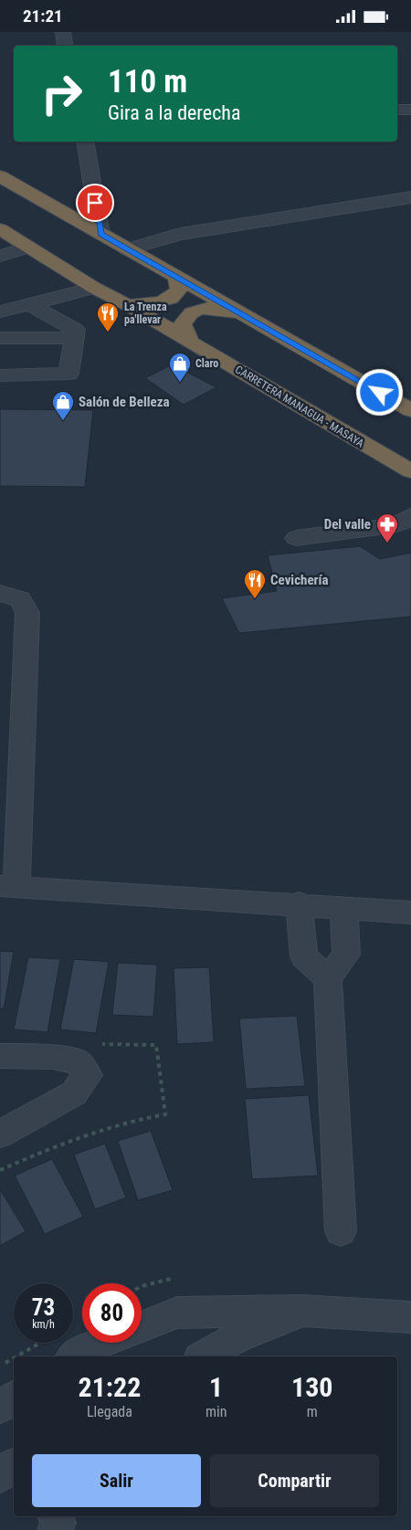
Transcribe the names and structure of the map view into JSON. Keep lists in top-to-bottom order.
{
  "streets": {
    "highway": ["CARRETERA MANAGUA - MASAYA"]
  },
  "places": {
    "restaurant": ["La Trenza pa'llevar", "Cevichería"],
    "shop": ["Claro", "Salón de Belleza"],
    "pharmacy": ["Del valle"]
  },
  "page": {
    "status": "21:21",
    "turn": ["110 m", "Gira a la derecha"],
    "speed": "73 km/h",
    "limit": "80",
    "eta": [
      "21:22",
      "Llegada",
      "1",
      "min",
      "130",
      "m"
    ],
    "buttons": ["Salir", "Compartir"]
  }
}
